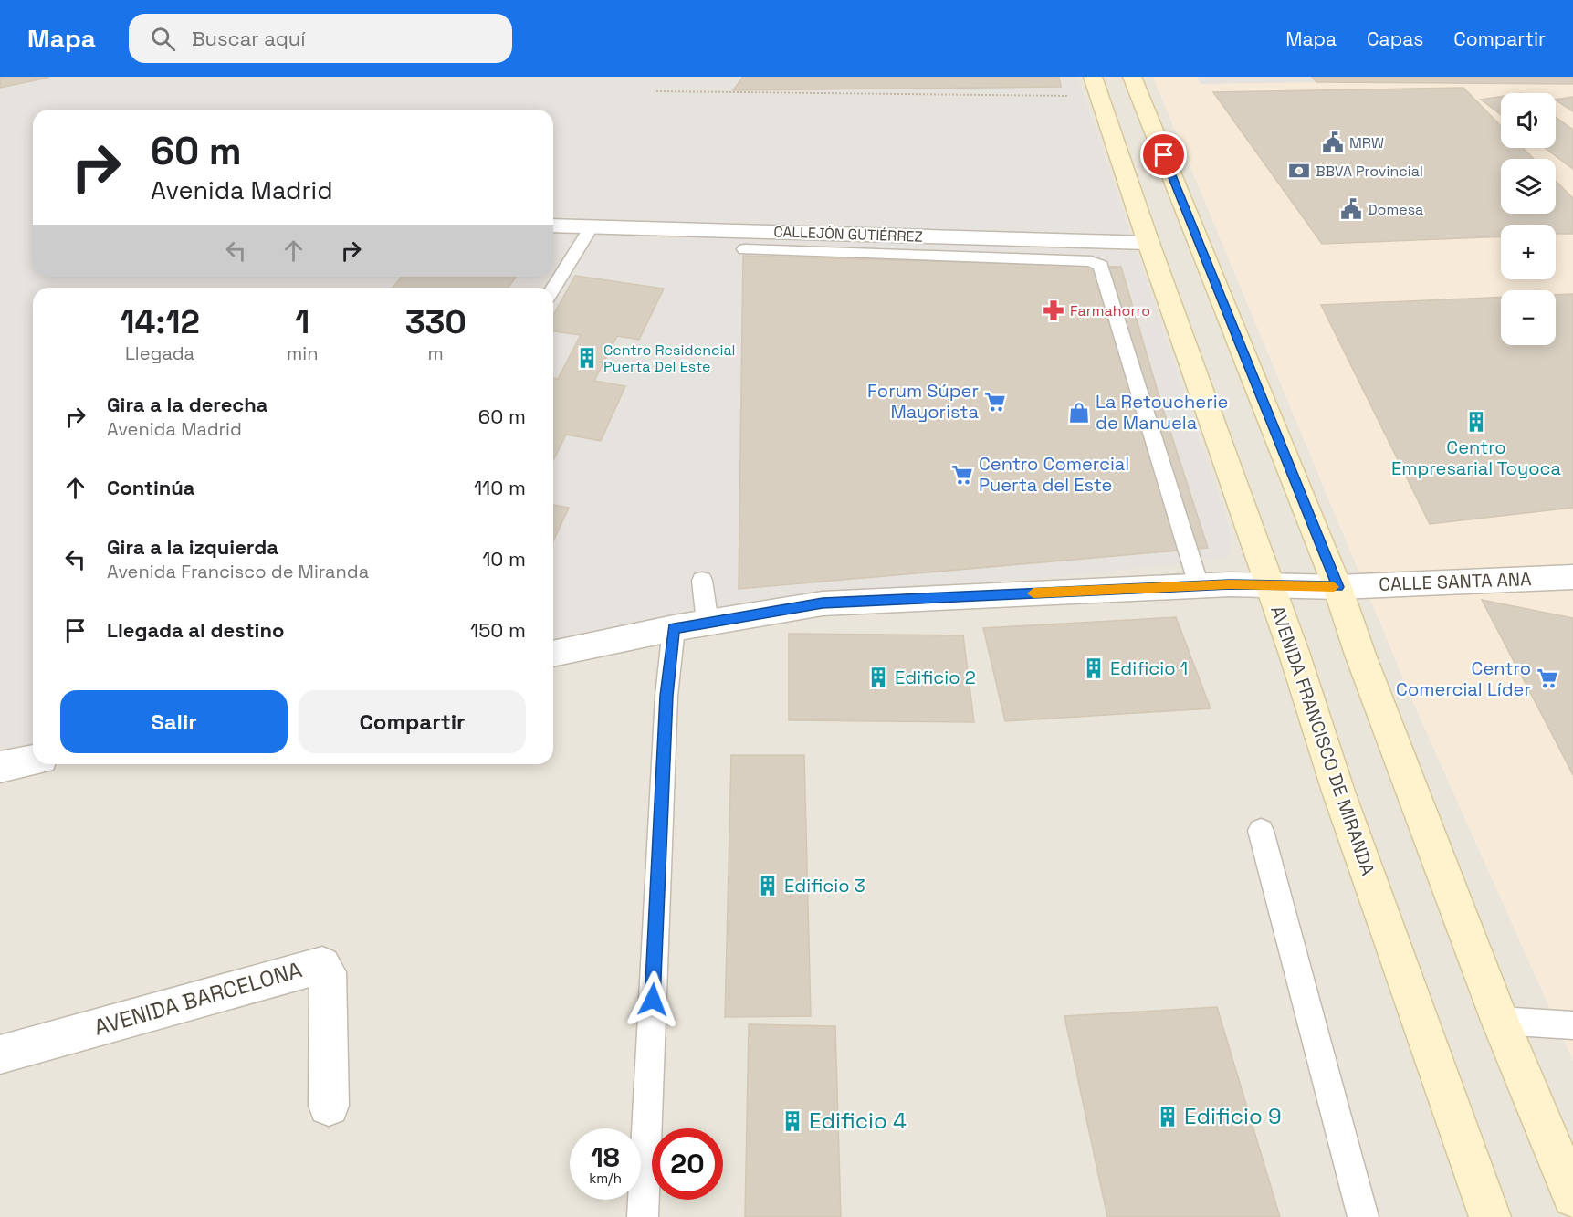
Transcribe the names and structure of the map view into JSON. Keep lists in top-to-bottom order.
{
  "streets": {
    "main road": ["AVENIDA FRANCISCO DE MIRANDA"],
    "street": ["CALLEJÓN GUTIÉRREZ", "CALLE SANTA ANA", "AVENIDA BARCELONA"]
  },
  "crossings": [
    ["CALLEJÓN GUTIÉRREZ", "AVENIDA FRANCISCO DE MIRANDA"],
    ["CALLE SANTA ANA", "AVENIDA FRANCISCO DE MIRANDA"]
  ],
  "places": {
    "public building": ["MRW", "Domesa"],
    "bank": ["BBVA Provincial"],
    "pharmacy": ["Farmahorro"],
    "building": [
      "Centro Residencial Puerta Del Este",
      "Centro Empresarial Toyoca",
      "Edificio 1",
      "Edificio 2",
      "Edificio 3",
      "Edificio 9",
      "Edificio 4"
    ],
    "supermarket": ["Forum Súper Mayorista", "Centro Comercial Puerta del Este", "Centro Comercial Líder"],
    "shop": ["La Retoucherie de Manuela"]
  },
  "page": {
    "header": "Mapa",
    "search": "Buscar aquí",
    "nav": ["Mapa", "Capas", "Compartir"],
    "map_buttons": ["+", "−"],
    "turn": ["60 m", "Avenida Madrid"],
    "eta": [
      "14:12",
      "Llegada",
      "1",
      "min",
      "330",
      "m"
    ],
    "list": [
      {
        "name": "Gira a la derecha",
        "note": "Avenida Madrid",
        "value": "60 m"
      },
      {
        "name": "Continúa",
        "value": "110 m"
      },
      {
        "name": "Gira a la izquierda",
        "note": "Avenida Francisco de Miranda",
        "value": "10 m"
      },
      {
        "name": "Llegada al destino",
        "value": "150 m"
      }
    ],
    "buttons": ["Salir", "Compartir"],
    "speed": "18 km/h",
    "limit": "20"
  }
}
